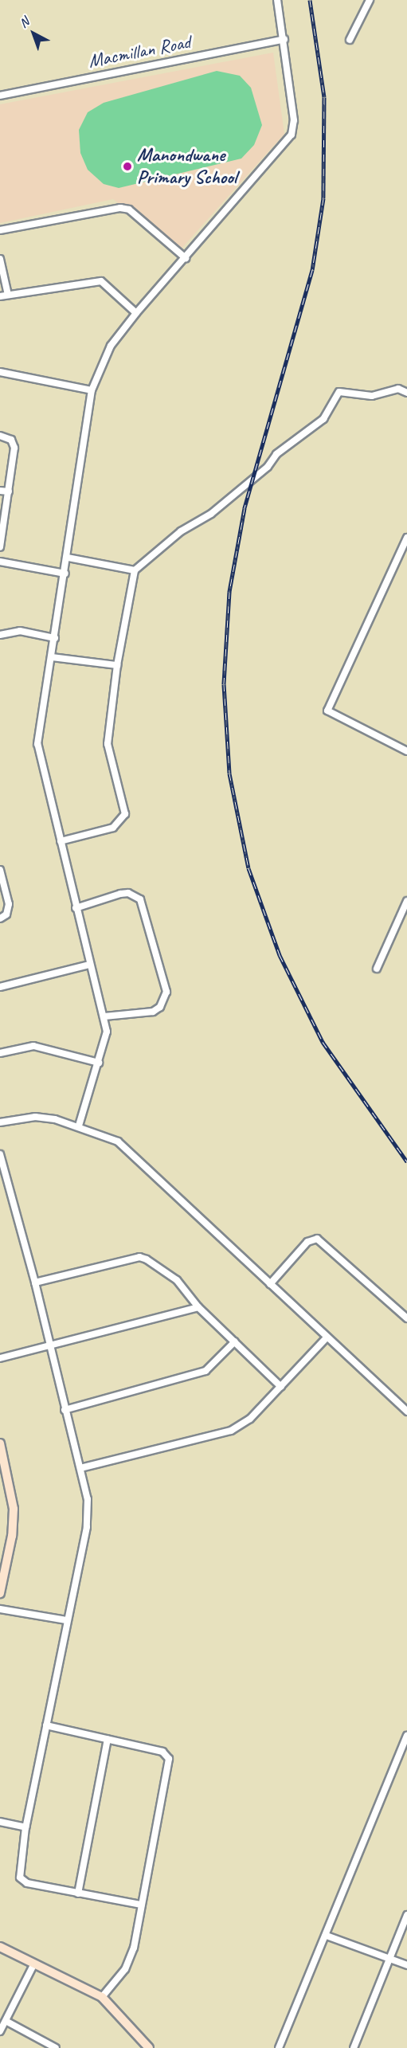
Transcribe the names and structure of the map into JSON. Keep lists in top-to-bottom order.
{
  "streets": {
    "street": ["Macmillan Road"]
  },
  "places": ["Manondwane Primary School"],
  "north": "top left"
}
